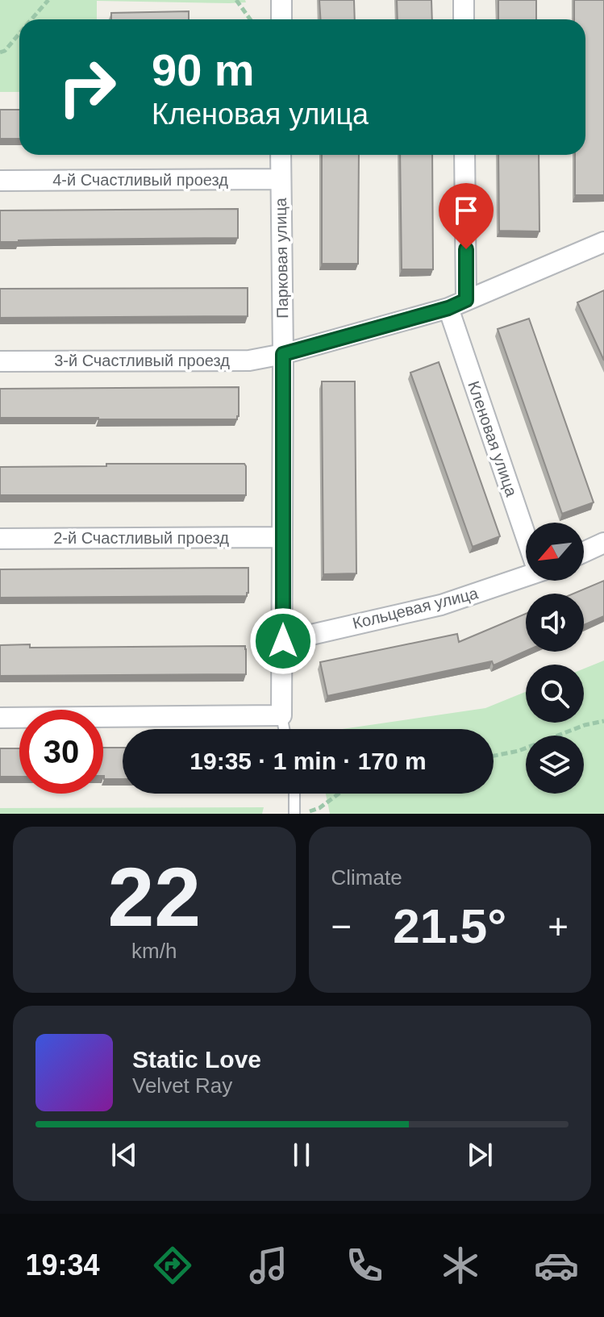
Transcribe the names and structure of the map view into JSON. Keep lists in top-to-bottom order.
{
  "streets": {
    "street": [
      "4-й Счастливый проезд",
      "Парковая улица",
      "3-й Счастливый проезд",
      "Кленовая улица",
      "2-й Счастливый проезд",
      "Кольцевая улица"
    ]
  },
  "crossings": [
    ["4-й Счастливый проезд", "Парковая улица"],
    ["Парковая улица", "3-й Счастливый проезд"],
    ["Парковая улица", "2-й Счастливый проезд"],
    ["Парковая улица", "Кольцевая улица"]
  ],
  "north": "bottom left",
  "page": {
    "turn": ["90 m", "Кленовая улица"],
    "limit": "30",
    "trip": "19:35 · 1 min · 170 m",
    "tile": [
      ["22", "km/h"],
      "Climate"
    ],
    "heat": ["−", "21.5°", "+"],
    "song": ["Static Love", "Velvet Ray"],
    "tabs": "19:34"
  }
}
